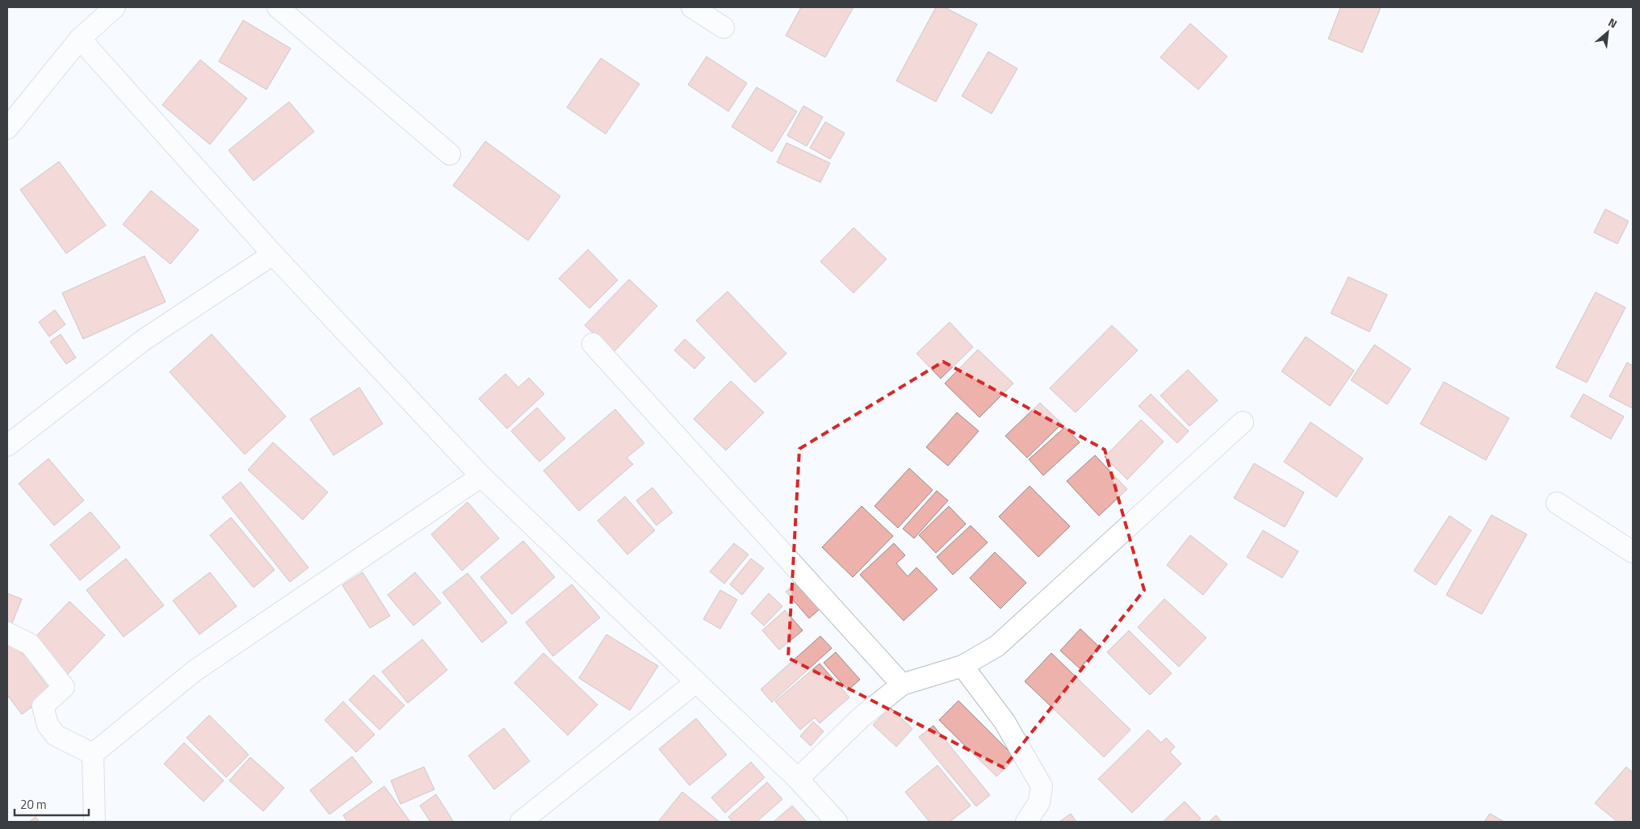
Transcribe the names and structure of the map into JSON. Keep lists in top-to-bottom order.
{
  "scale_bar": "20 m",
  "north": "top right"
}
